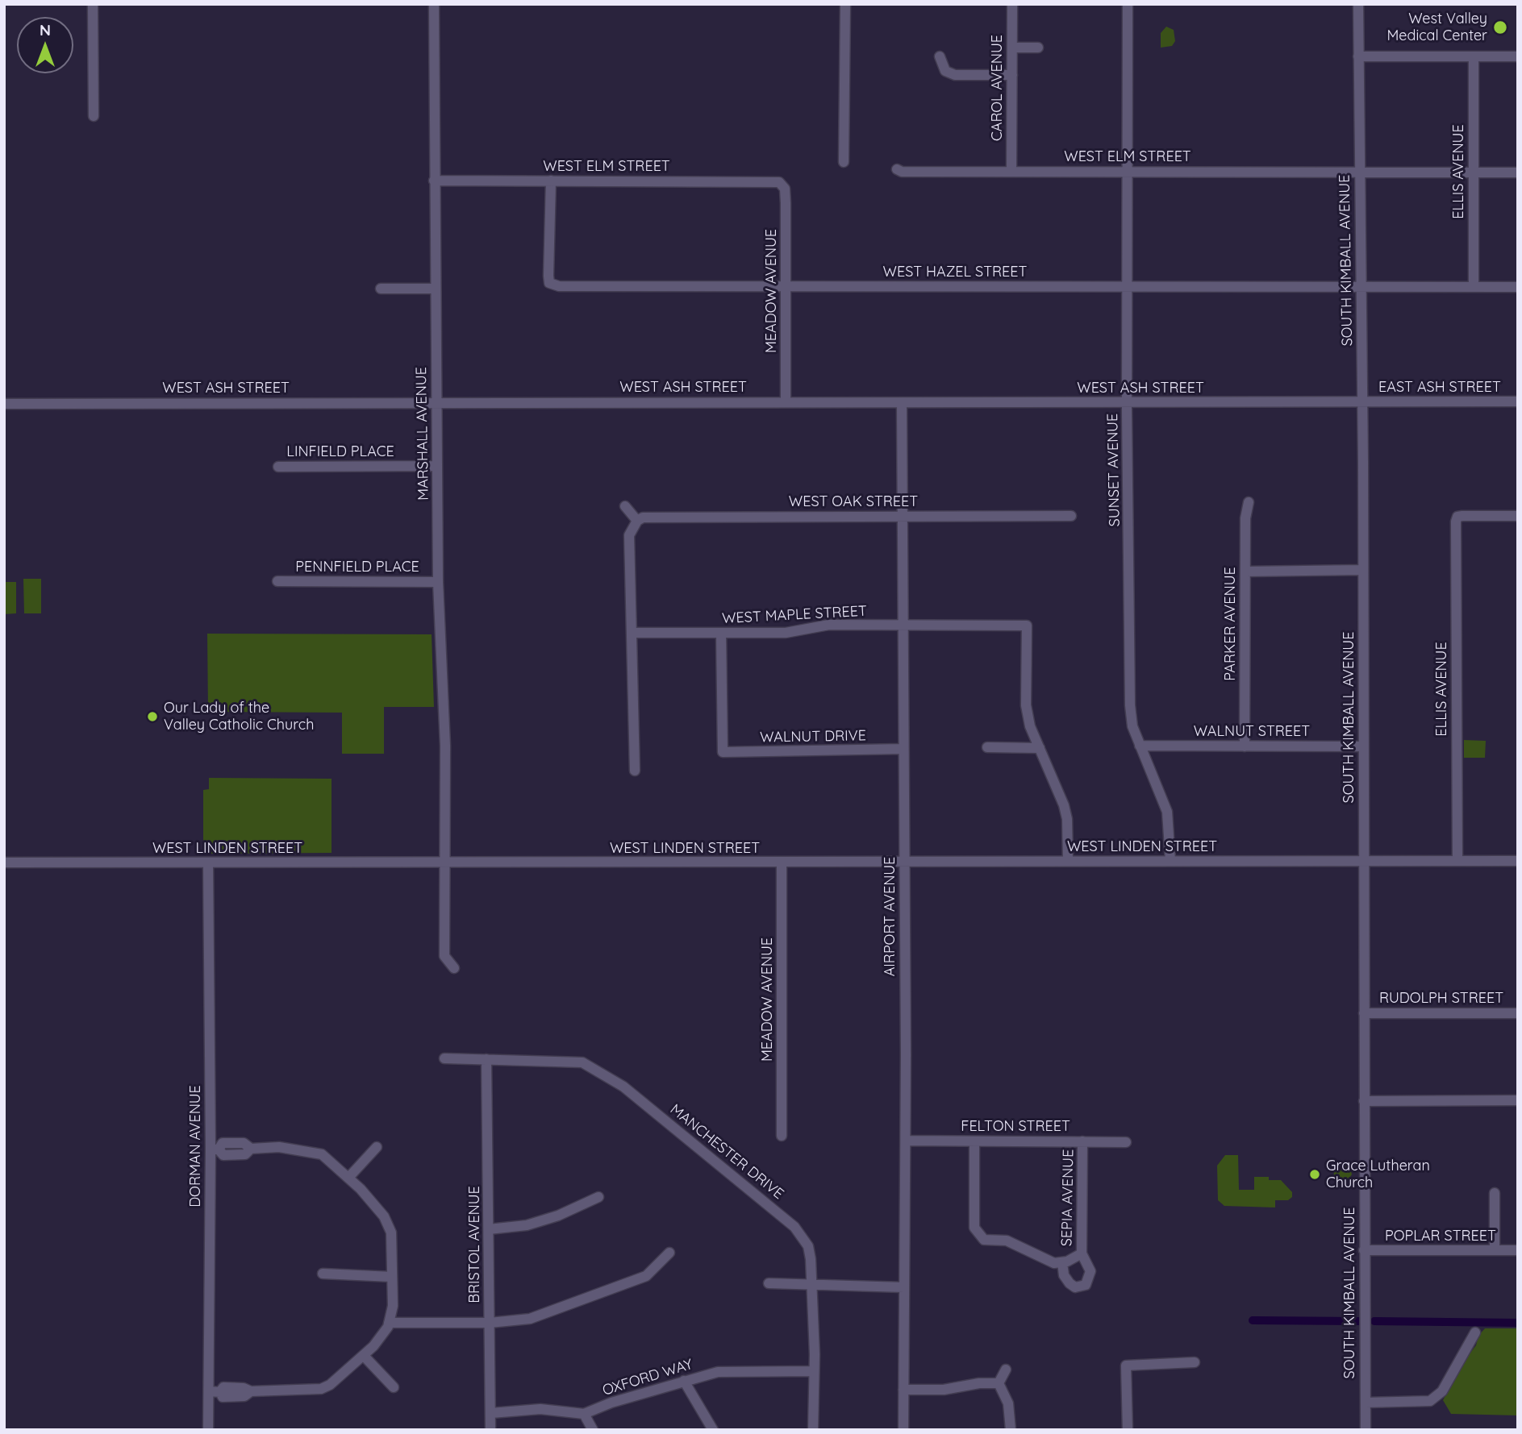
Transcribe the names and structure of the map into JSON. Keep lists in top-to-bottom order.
{
  "streets": {
    "street": [
      "CAROL AVENUE",
      "WEST ELM STREET",
      "ELLIS AVENUE",
      "SOUTH KIMBALL AVENUE",
      "WEST HAZEL STREET",
      "MEADOW AVENUE",
      "WEST ASH STREET",
      "EAST ASH STREET",
      "MARSHALL AVENUE",
      "LINFIELD PLACE",
      "SUNSET AVENUE",
      "WEST OAK STREET",
      "PENNFIELD PLACE",
      "WEST MAPLE STREET",
      "PARKER AVENUE",
      "WALNUT STREET",
      "WALNUT DRIVE",
      "WEST LINDEN STREET",
      "AIRPORT AVENUE",
      "RUDOLPH STREET",
      "FELTON STREET",
      "DORMAN AVENUE",
      "MANCHESTER DRIVE",
      "SEPIA AVENUE",
      "POPLAR STREET",
      "BRISTOL AVENUE",
      "OXFORD WAY"
    ]
  },
  "crossings": [
    ["CAROL AVENUE", "WEST ELM STREET"],
    ["WEST ELM STREET", "ELLIS AVENUE"],
    ["WEST ELM STREET", "SOUTH KIMBALL AVENUE"],
    ["WEST ELM STREET", "WEST HAZEL STREET"],
    ["WEST ELM STREET", "MEADOW AVENUE"],
    ["WEST ELM STREET", "MARSHALL AVENUE"],
    ["WEST ELM STREET", "SUNSET AVENUE"],
    ["ELLIS AVENUE", "WEST HAZEL STREET"],
    ["ELLIS AVENUE", "WEST LINDEN STREET"],
    ["SOUTH KIMBALL AVENUE", "WEST HAZEL STREET"],
    ["SOUTH KIMBALL AVENUE", "WEST ASH STREET"],
    ["SOUTH KIMBALL AVENUE", "EAST ASH STREET"],
    ["SOUTH KIMBALL AVENUE", "WALNUT STREET"],
    ["SOUTH KIMBALL AVENUE", "WEST LINDEN STREET"],
    ["SOUTH KIMBALL AVENUE", "RUDOLPH STREET"],
    ["SOUTH KIMBALL AVENUE", "POPLAR STREET"],
    ["WEST HAZEL STREET", "MEADOW AVENUE"],
    ["WEST HAZEL STREET", "SUNSET AVENUE"],
    ["MEADOW AVENUE", "WEST ASH STREET"],
    ["MEADOW AVENUE", "WEST LINDEN STREET"],
    ["WEST ASH STREET", "EAST ASH STREET"],
    ["WEST ASH STREET", "MARSHALL AVENUE"],
    ["WEST ASH STREET", "SUNSET AVENUE"],
    ["WEST ASH STREET", "AIRPORT AVENUE"],
    ["MARSHALL AVENUE", "LINFIELD PLACE"],
    ["MARSHALL AVENUE", "PENNFIELD PLACE"],
    ["MARSHALL AVENUE", "WEST LINDEN STREET"],
    ["SUNSET AVENUE", "WALNUT STREET"],
    ["SUNSET AVENUE", "WEST LINDEN STREET"],
    ["WEST OAK STREET", "AIRPORT AVENUE"],
    ["WEST MAPLE STREET", "WALNUT DRIVE"],
    ["WEST MAPLE STREET", "AIRPORT AVENUE"],
    ["PARKER AVENUE", "WALNUT STREET"],
    ["WALNUT DRIVE", "AIRPORT AVENUE"],
    ["WEST LINDEN STREET", "AIRPORT AVENUE"],
    ["WEST LINDEN STREET", "DORMAN AVENUE"],
    ["AIRPORT AVENUE", "FELTON STREET"],
    ["FELTON STREET", "SEPIA AVENUE"],
    ["MANCHESTER DRIVE", "BRISTOL AVENUE"],
    ["MANCHESTER DRIVE", "OXFORD WAY"],
    ["BRISTOL AVENUE", "OXFORD WAY"]
  ],
  "places": ["West Valley Medical Center", "Our Lady of the Valley Catholic Church", "Grace Lutheran Church"],
  "north": "top"
}
